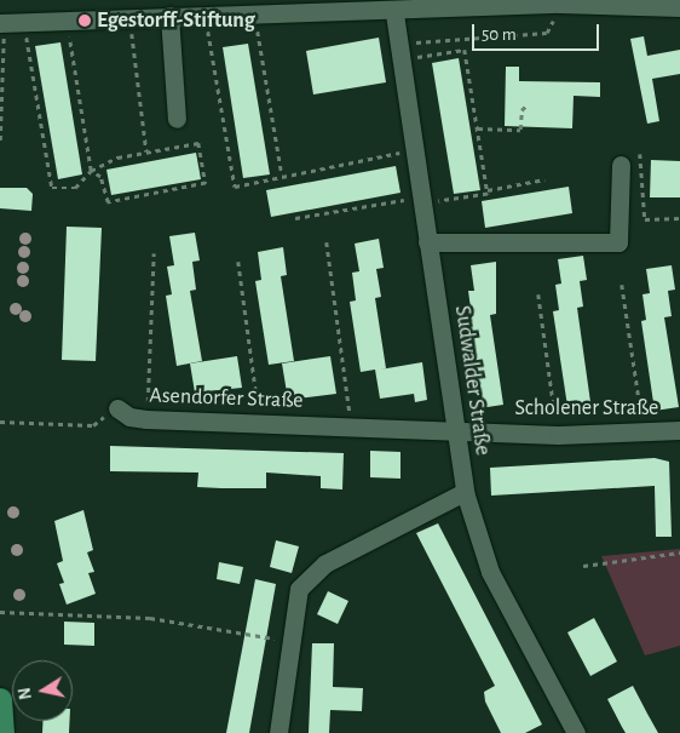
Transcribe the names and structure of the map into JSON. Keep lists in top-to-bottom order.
{
  "streets": {
    "street": ["Sudwalder Straße", "Asendorfer Straße", "Scholener Straße"]
  },
  "crossings": [
    ["Sudwalder Straße", "Asendorfer Straße"],
    ["Sudwalder Straße", "Scholener Straße"],
    ["Asendorfer Straße", "Scholener Straße"]
  ],
  "places": ["Egestorff-Stiftung"],
  "scale_bar": "50 m",
  "north": "left"
}
